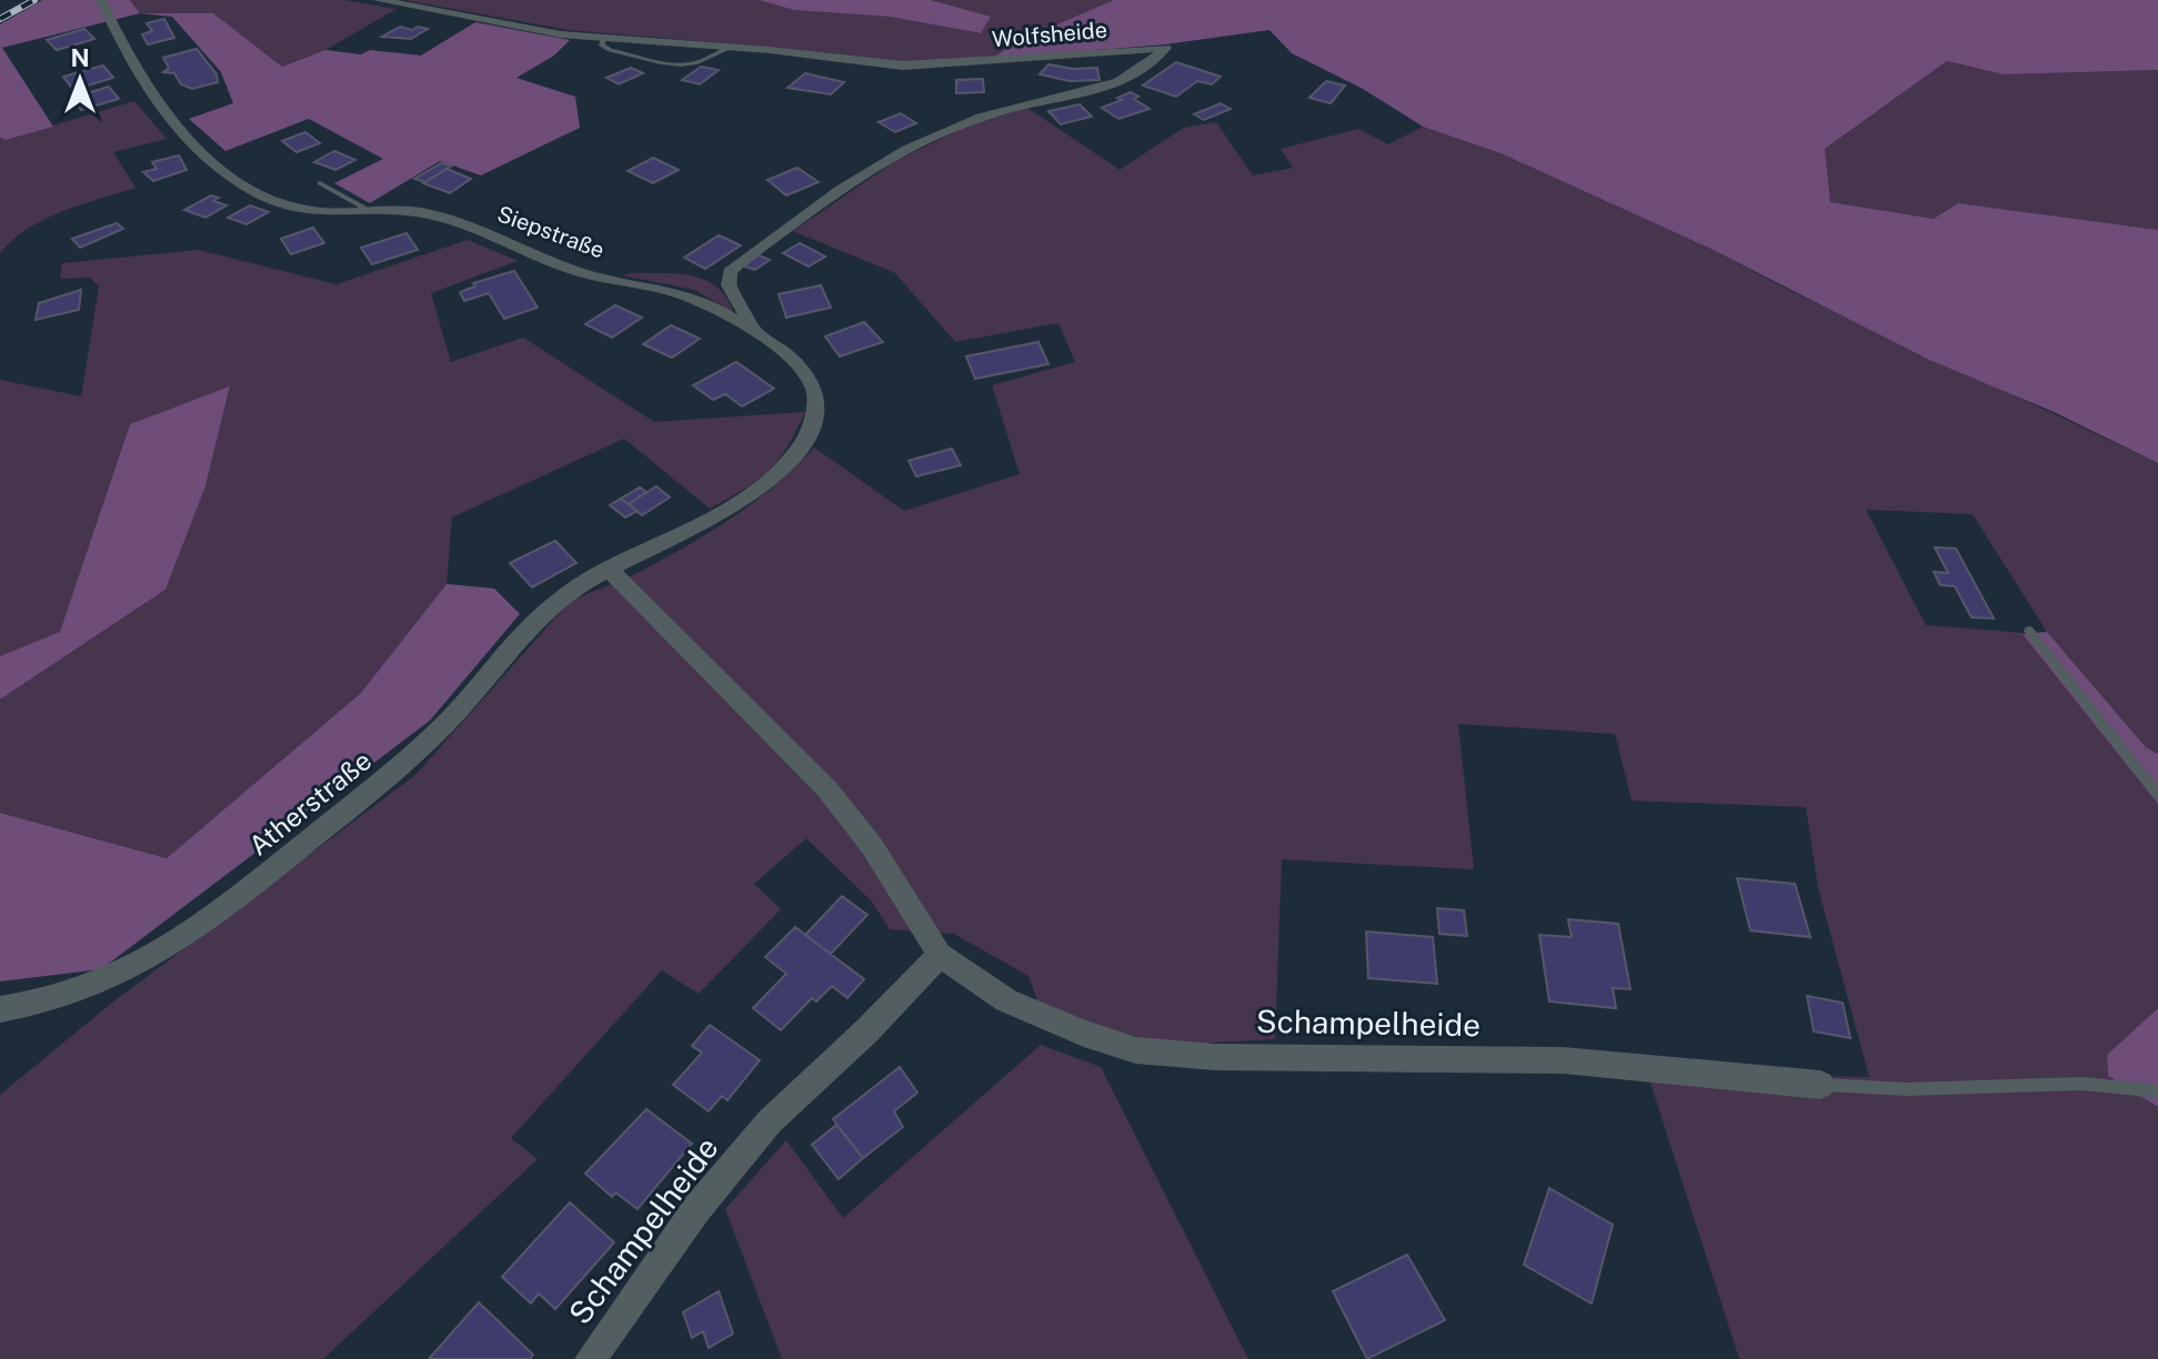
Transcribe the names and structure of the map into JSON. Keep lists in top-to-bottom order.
{
  "streets": {
    "street": [
      "Wolfsheide",
      "Siepstraße",
      "Atherstraße",
      "Schampelheide"
    ]
  },
  "crossings": [
    ["Wolfsheide", "Siepstraße"],
    ["Siepstraße", "Atherstraße"],
    ["Siepstraße", "Schampelheide"],
    ["Atherstraße", "Schampelheide"]
  ],
  "north": "top"
}
